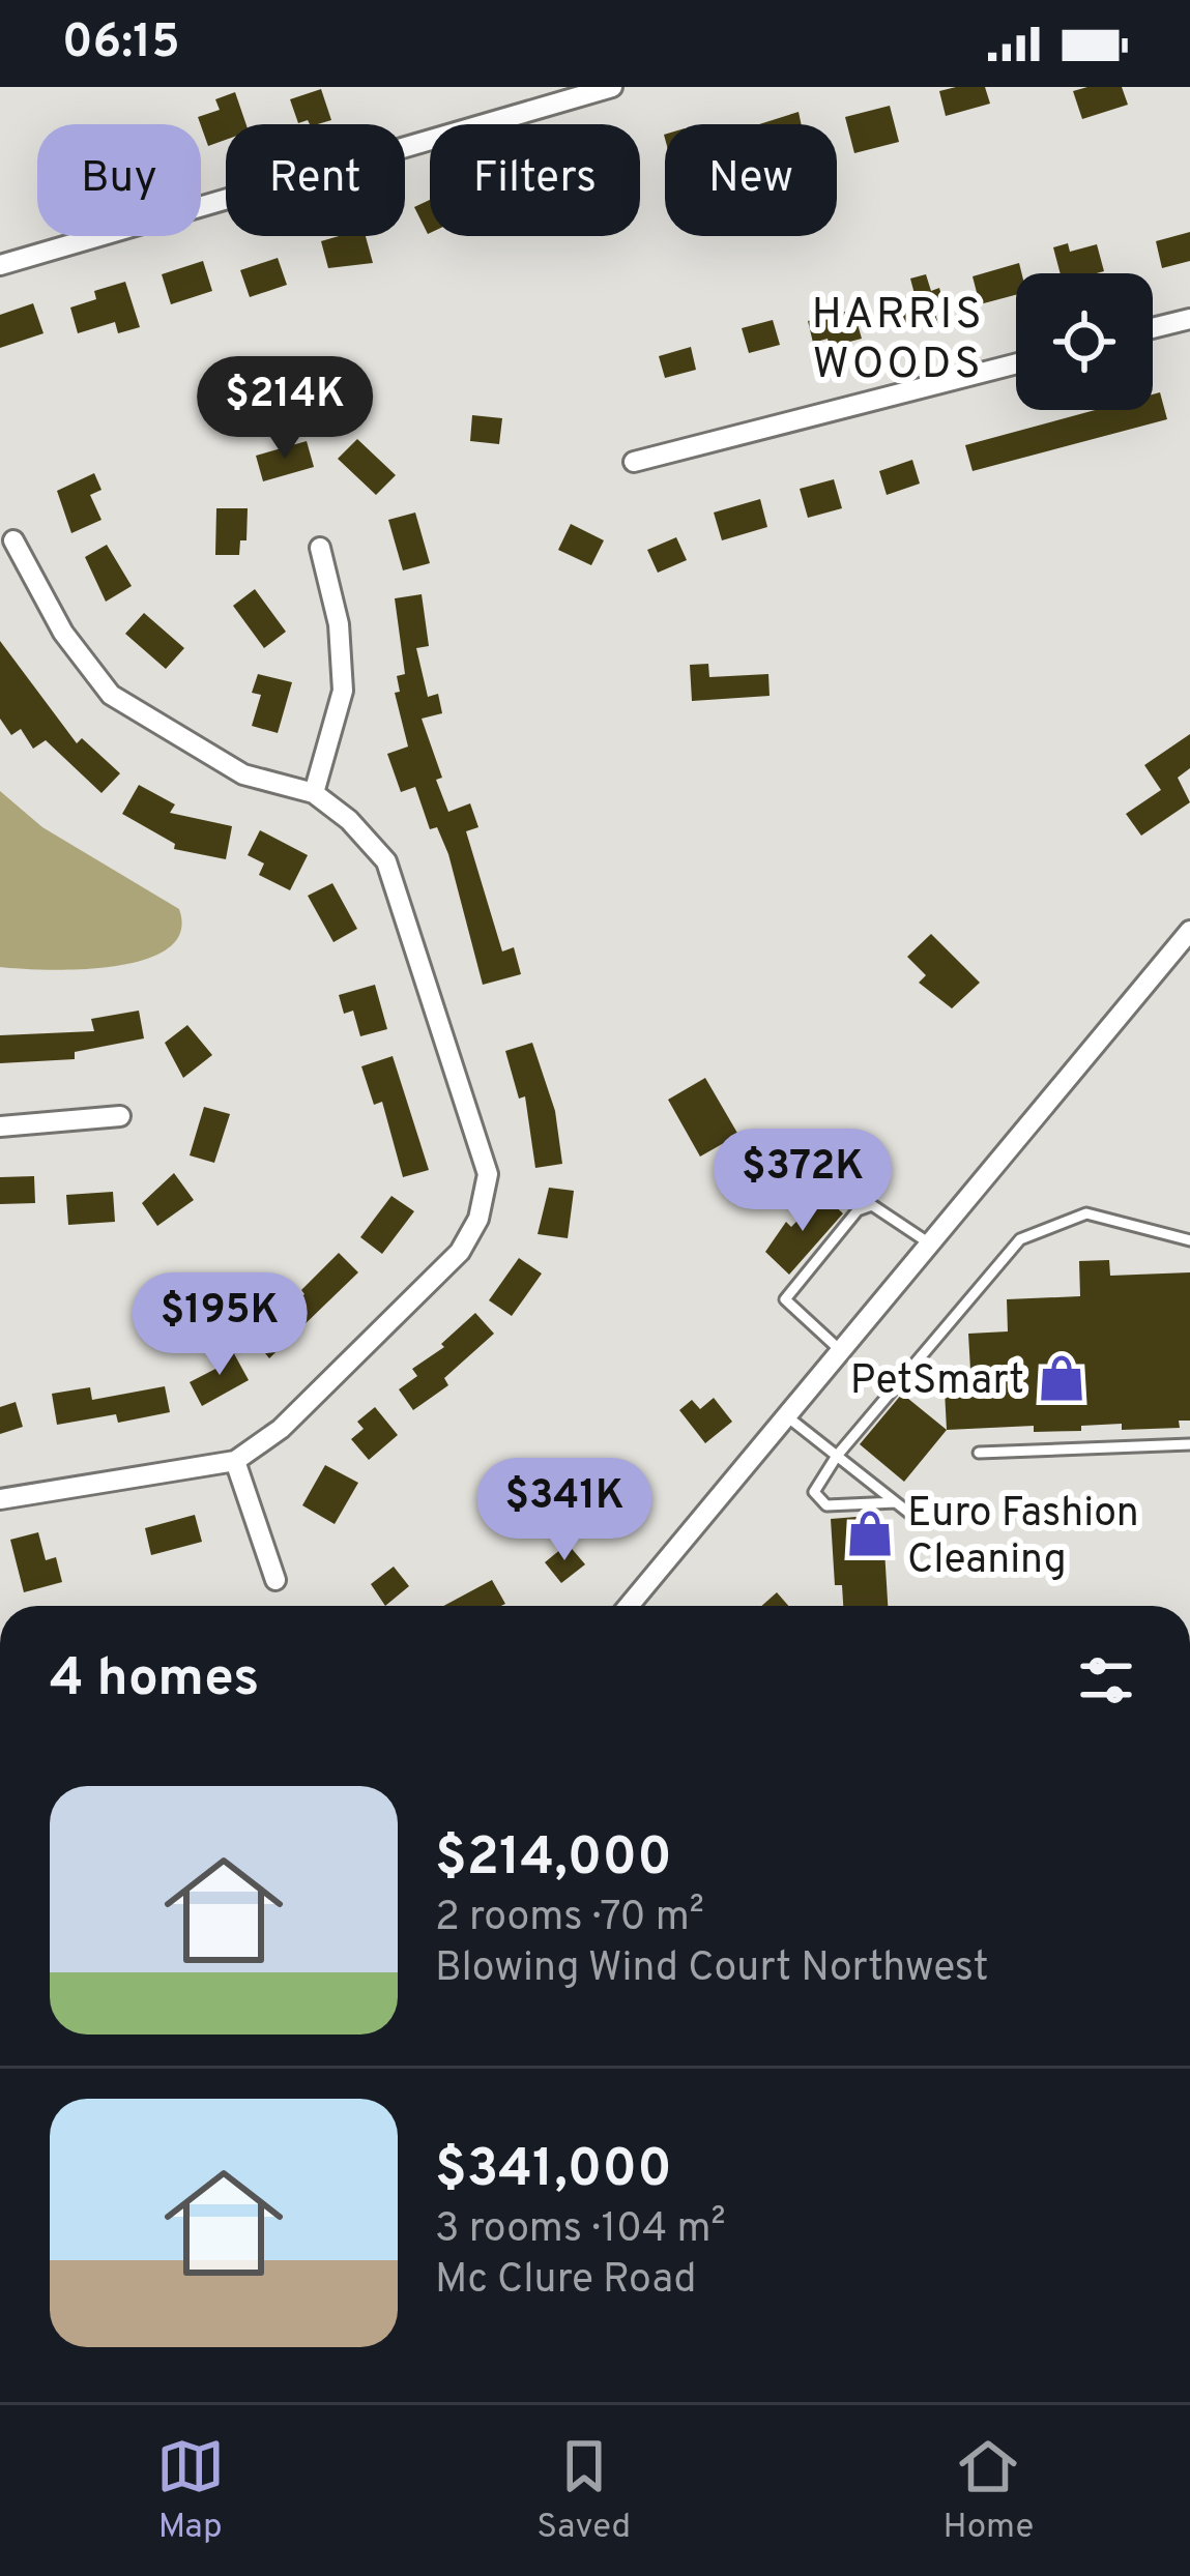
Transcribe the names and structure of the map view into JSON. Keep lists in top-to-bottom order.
{
  "districts": ["HARRIS WOODS"],
  "places": {
    "shop": ["PetSmart", "Euro Fashion Cleaning"]
  },
  "page": {
    "status": "06:15",
    "chip": [
      "Buy",
      "Rent",
      "Filters",
      "New"
    ],
    "price": [
      "$214K",
      "$372K",
      "$195K",
      "$341K"
    ],
    "heading": "4 homes",
    "list": [
      {
        "name": "$214,000",
        "note": "2 rooms · 70 m² · Blowing Wind Court Northwest"
      },
      {
        "name": "$341,000",
        "note": "3 rooms · 104 m² · Mc Clure Road"
      }
    ],
    "tabs": ["Map", "Saved", "Home"]
  }
}
